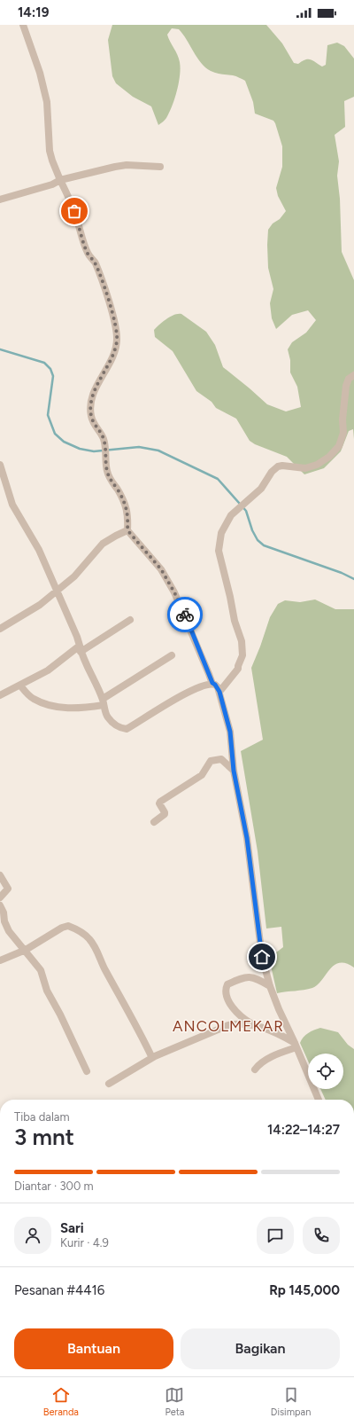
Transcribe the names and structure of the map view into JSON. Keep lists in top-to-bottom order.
{
  "districts": ["ANCOLMEKAR"],
  "page": {
    "status": "14:19",
    "heading": ["3 mnt", "Tiba dalam", "14:22–14:27"],
    "panel": [
      "Sari",
      "Kurir · 4.9",
      "Pesanan #4416",
      "Rp 145,000"
    ],
    "bar": "Diantar · 300 m",
    "buttons": ["Bantuan", "Bagikan"],
    "tabs": ["Beranda", "Peta", "Disimpan"]
  }
}
